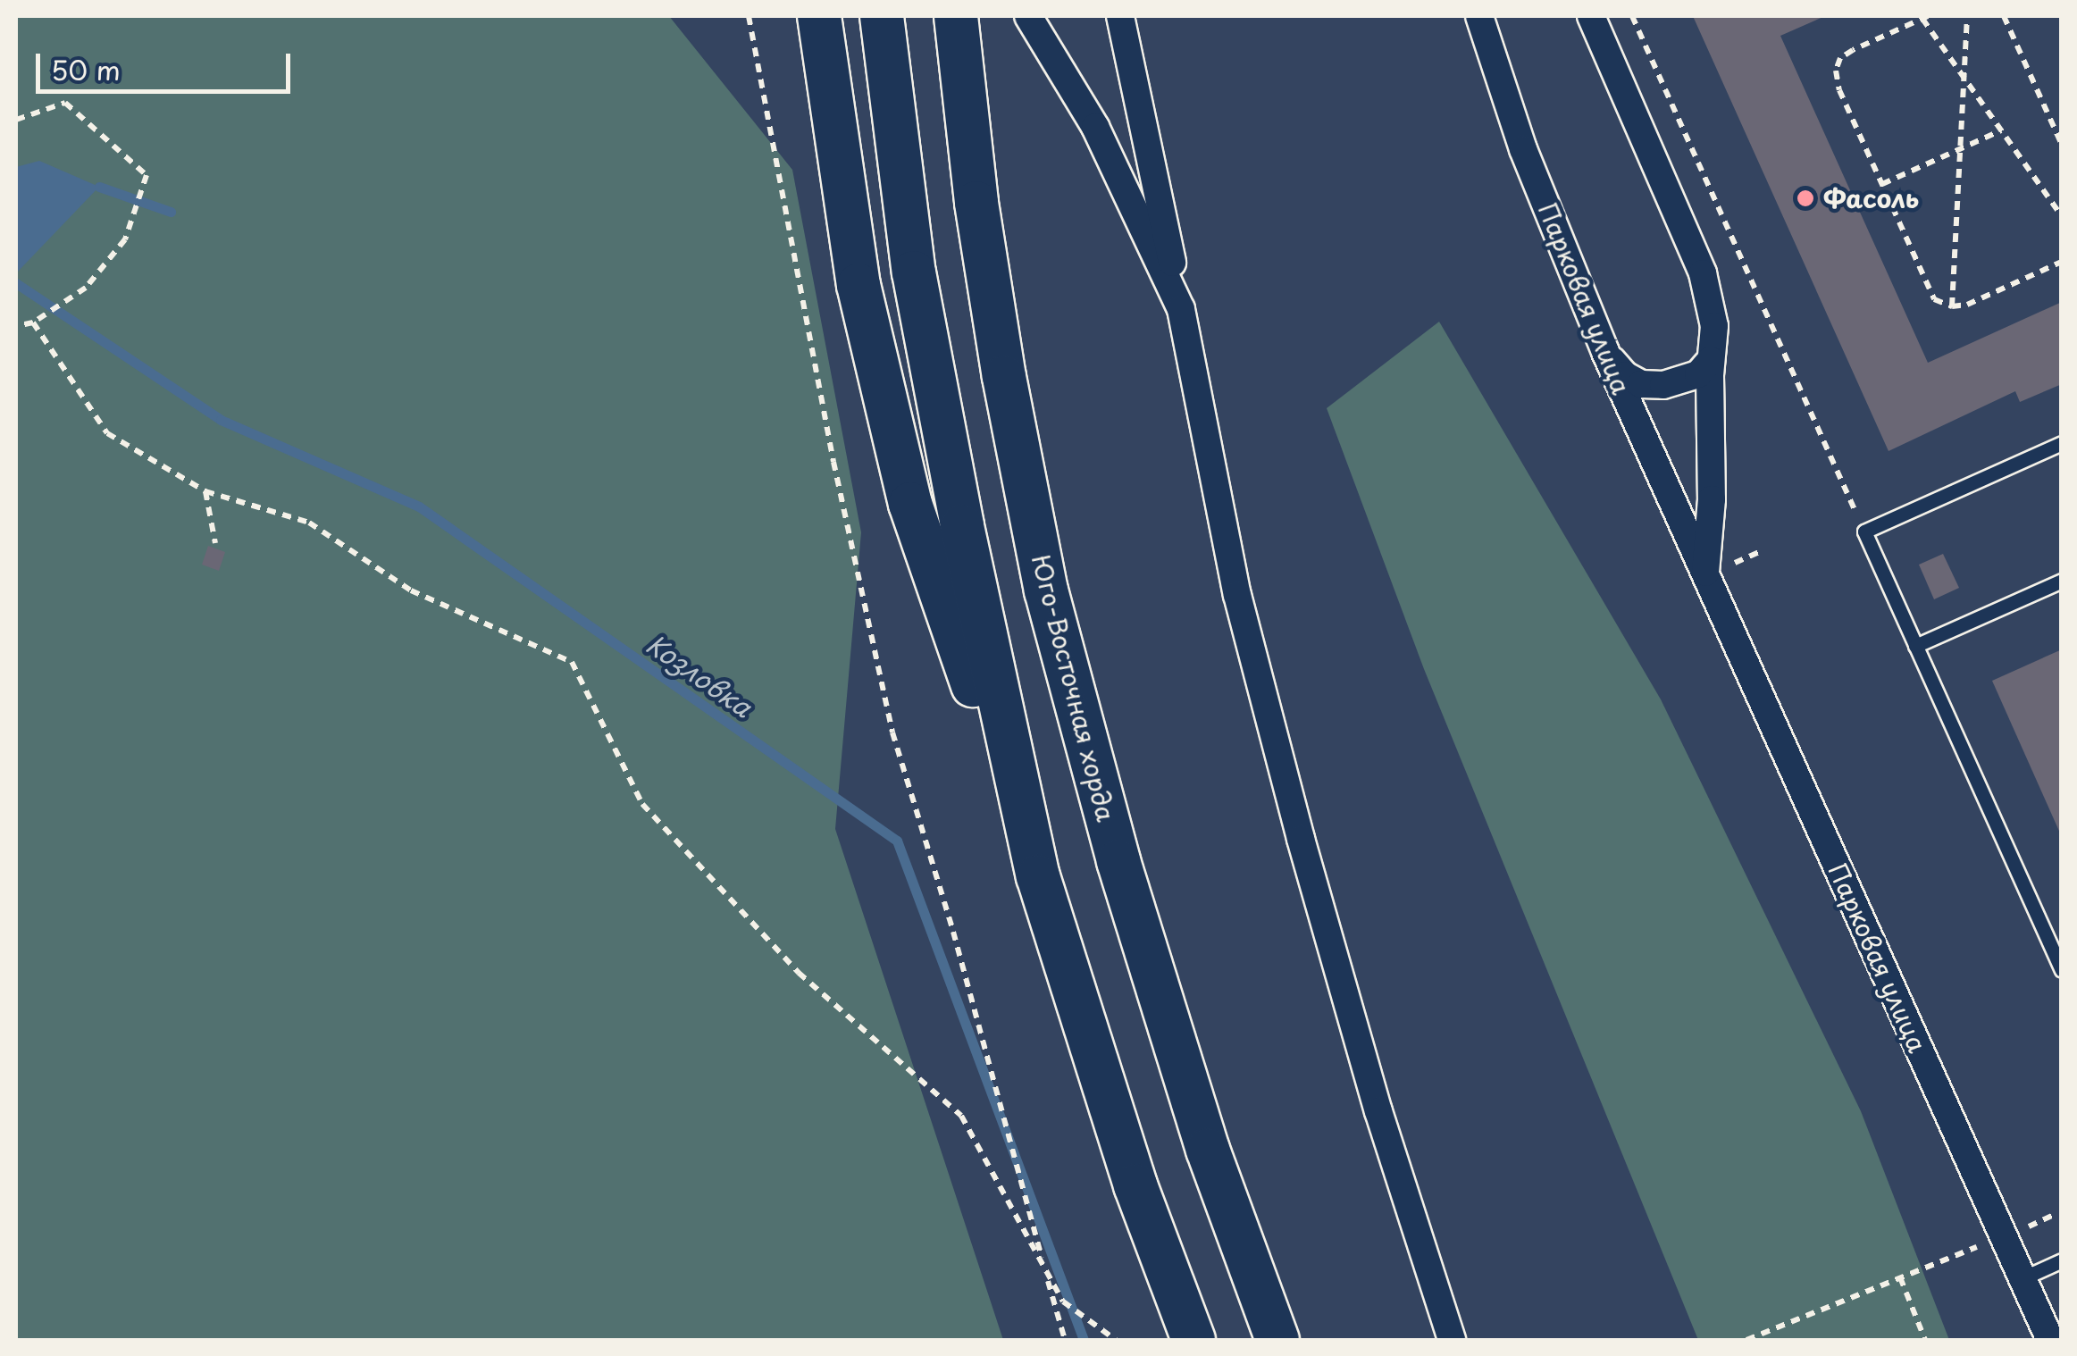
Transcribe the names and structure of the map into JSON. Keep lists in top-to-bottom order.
{
  "streets": {
    "main road": ["Юго-Восточная хорда"],
    "street": ["Парковая улица"]
  },
  "water": ["Козловка"],
  "places": ["Фасоль"],
  "scale_bar": "50 m"
}
